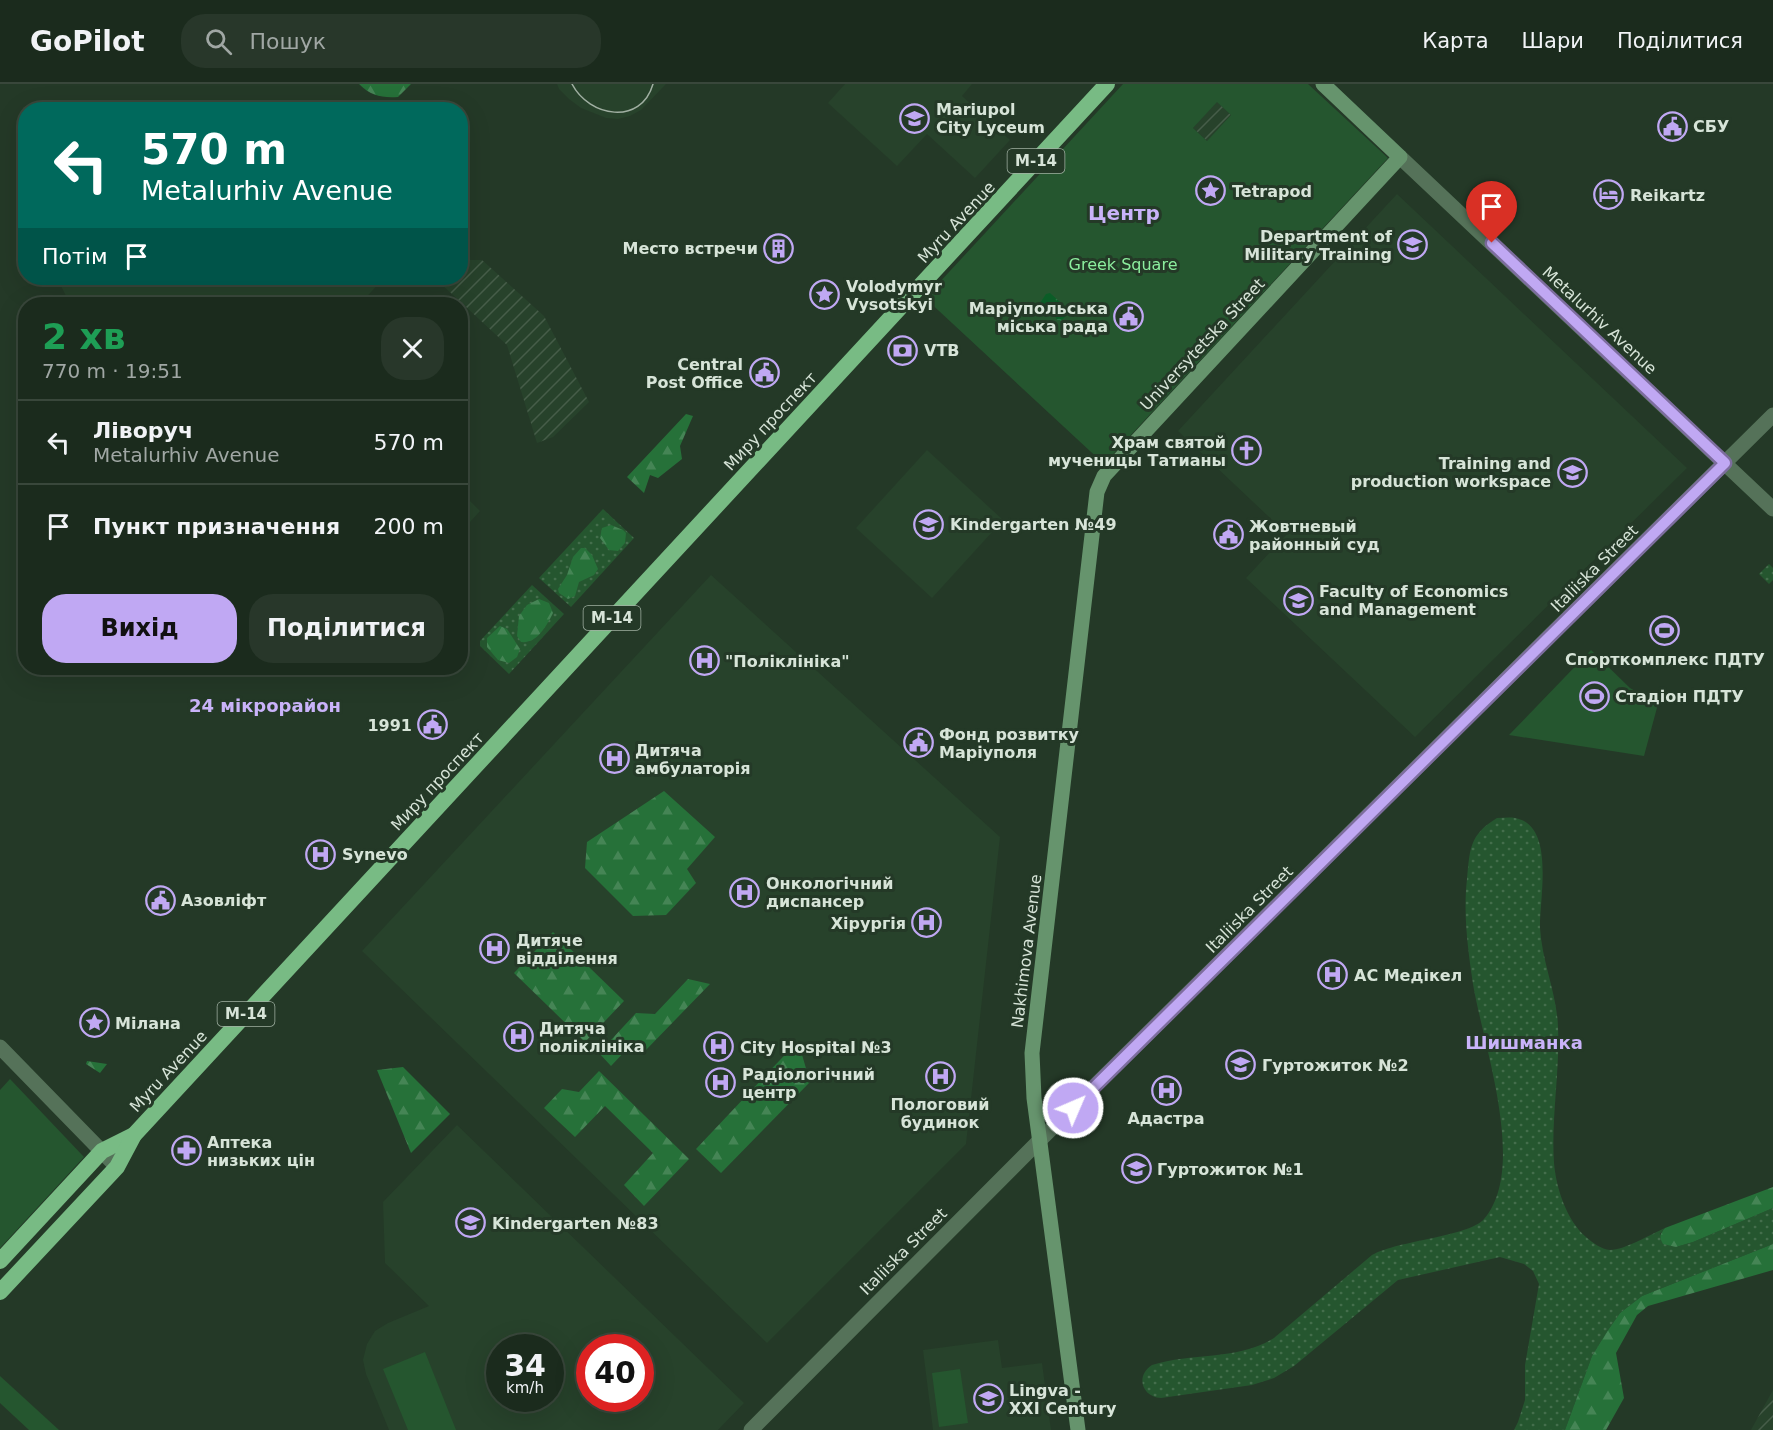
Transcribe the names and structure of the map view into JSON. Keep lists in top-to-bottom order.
{
  "streets": {
    "highway": ["М-14", "Myru Avenue"],
    "main road": ["Metalurhiv Avenue", "Universytetska Street", "Nakhimova Avenue"],
    "street": ["Italiiska Street"]
  },
  "crossings": [
    ["М-14", "Myru Avenue"],
    ["Metalurhiv Avenue", "Universytetska Street"],
    ["Metalurhiv Avenue", "Italiiska Street"],
    ["Universytetska Street", "Nakhimova Avenue"],
    ["Italiiska Street", "Nakhimova Avenue"]
  ],
  "districts": ["Центр", "24 мікрорайон", "Шишманка"],
  "parks": ["Greek Square"],
  "places": {
    "school or university": [
      "Mariupol City Lyceum",
      "Department of Military Training",
      "Training and production workspace",
      "Kindergarten №49",
      "Faculty of Economics and Management",
      "Гуртожиток №2",
      "Гуртожиток №1",
      "Kindergarten №83",
      "Lingva - XXI Century"
    ],
    "public building": [
      "СБУ",
      "Маріупольська міська рада",
      "Central Post Office",
      "Жовтневый районный суд",
      "1991",
      "Фонд розвитку Маріуполя",
      "Азовліфт"
    ],
    "place": ["Tetrapod", "Volodymyr Vysotskyi", "Мілана"],
    "hotel": ["Reikartz"],
    "building": ["Место встречи"],
    "bank": ["VTB"],
    "church": ["Храм святой мученицы Татианы"],
    "sports": ["Спорткомплекс ПДТУ", "Стадіон ПДТУ"],
    "hospital": [
      "\"Поліклініка\"",
      "Дитяча амбулаторія",
      "Synevo",
      "Онкологічний диспансер",
      "Хірургія",
      "Дитяче відділення",
      "AC Медікел",
      "Дитяча поліклініка",
      "City Hospital №3",
      "Пологовий будинок",
      "Радіологічний центр",
      "Адастра"
    ],
    "pharmacy": ["Аптека низьких цін"]
  },
  "page": {
    "header": "GoPilot",
    "search": "Пошук",
    "nav": ["Карта", "Шари", "Поділитися"],
    "turn": ["570 m", "Metalurhiv Avenue"],
    "then": "Потім",
    "heading": ["2 хв", "770 m · 19:51"],
    "list": [
      {
        "name": "Ліворуч",
        "note": "Metalurhiv Avenue",
        "value": "570 m"
      },
      {
        "name": "Пункт призначення",
        "value": "200 m"
      }
    ],
    "buttons": ["Вихід", "Поділитися"],
    "speed": "34 km/h",
    "limit": "40"
  }
}
